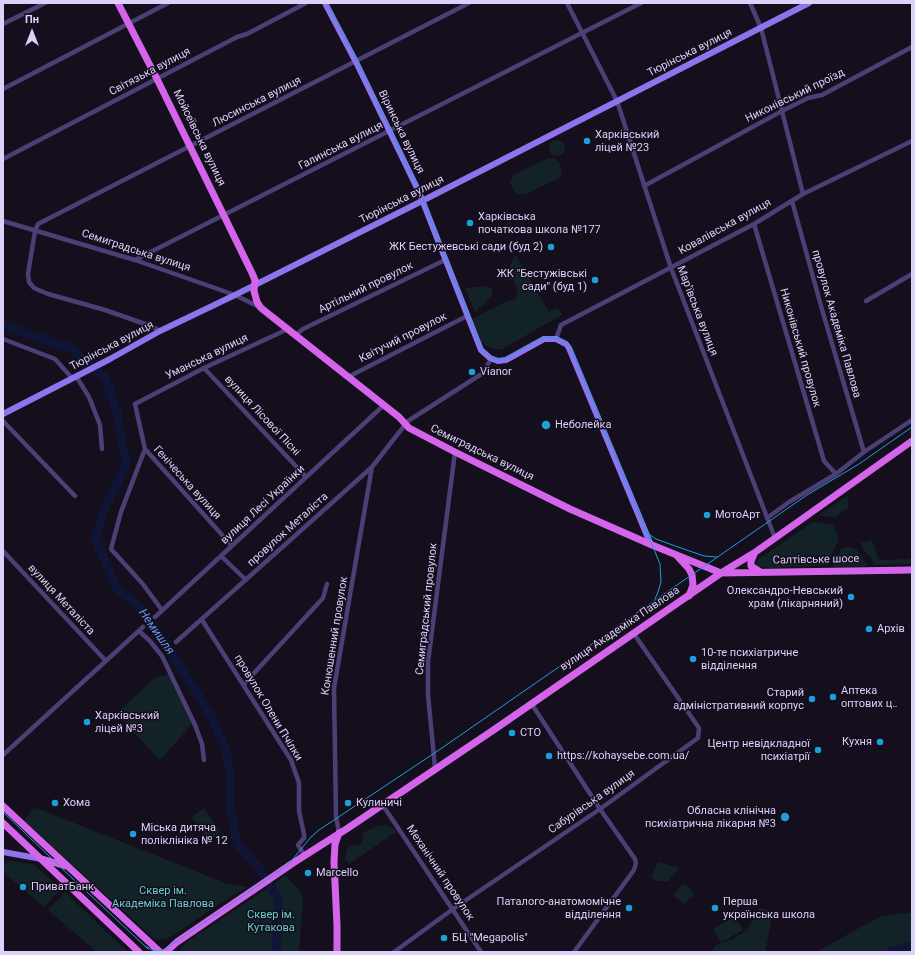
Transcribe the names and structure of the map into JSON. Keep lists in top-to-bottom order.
{
  "streets": {
    "main road": [
      "Тюрінська вулиця",
      "Віринська вулиця",
      "Мойсеївська вулиця",
      "Семиградська вулиця",
      "Салтівське шосе",
      "вулиця Академіка Павлова"
    ],
    "street": [
      "Світязька вулиця",
      "Никонівський проїзд",
      "Люсинська вулиця",
      "Галинська вулиця",
      "Ковалівська вулиця",
      "Артільний провулок",
      "Мар'ївська вулиця",
      "провулок Академіка Павлова",
      "Квітучий провулок",
      "Никонівський провулок",
      "Уманська вулиця",
      "вулиця Лісової Пісні",
      "Генічеська вулиця",
      "вулиця Лесі Українки",
      "провулок Металіста",
      "вулиця Металіста",
      "Семиградський провулок",
      "Конюшенний провулок",
      "провулок Олени Пчілки",
      "Сабурівська вулиця",
      "Механічний провулок"
    ]
  },
  "crossings": [
    ["Тюрінська вулиця", "Віринська вулиця"],
    ["Тюрінська вулиця", "Мойсеївська вулиця"],
    ["Тюрінська вулиця", "Семиградська вулиця"],
    ["Тюрінська вулиця", "Мар'ївська вулиця"],
    ["Світязька вулиця", "Мойсеївська вулиця"],
    ["Никонівський проїзд", "Мар'ївська вулиця"],
    ["Люсинська вулиця", "Віринська вулиця"],
    ["Люсинська вулиця", "Мойсеївська вулиця"],
    ["Люсинська вулиця", "Семиградська вулиця"],
    ["Віринська вулиця", "Галинська вулиця"],
    ["Віринська вулиця", "Артільний провулок"],
    ["Віринська вулиця", "Квітучий провулок"],
    ["Мойсеївська вулиця", "Галинська вулиця"],
    ["Галинська вулиця", "Семиградська вулиця"],
    ["Галинська вулиця", "Мар'ївська вулиця"],
    ["Ковалівська вулиця", "Мар'ївська вулиця"],
    ["Ковалівська вулиця", "провулок Академіка Павлова"],
    ["Ковалівська вулиця", "Никонівський провулок"],
    ["Семиградська вулиця", "Артільний провулок"],
    ["Семиградська вулиця", "Квітучий провулок"],
    ["Семиградська вулиця", "Уманська вулиця"],
    ["Семиградська вулиця", "вулиця Лесі Українки"],
    ["Семиградська вулиця", "провулок Металіста"],
    ["Семиградська вулиця", "Салтівське шосе"],
    ["Семиградська вулиця", "Семиградський провулок"],
    ["Семиградська вулиця", "вулиця Академіка Павлова"],
    ["Мар'ївська вулиця", "вулиця Академіка Павлова"],
    ["Уманська вулиця", "вулиця Лісової Пісні"],
    ["Уманська вулиця", "Генічеська вулиця"],
    ["вулиця Лісової Пісні", "вулиця Лесі Українки"],
    ["Генічеська вулиця", "вулиця Лесі Українки"],
    ["провулок Металіста", "Конюшенний провулок"],
    ["провулок Металіста", "провулок Олени Пчілки"],
    ["Салтівське шосе", "вулиця Академіка Павлова"],
    ["Семиградський провулок", "вулиця Академіка Павлова"],
    ["вулиця Академіка Павлова", "Конюшенний провулок"],
    ["вулиця Академіка Павлова", "провулок Олени Пчілки"],
    ["вулиця Академіка Павлова", "Сабурівська вулиця"],
    ["вулиця Академіка Павлова", "Механічний провулок"],
    ["Сабурівська вулиця", "Механічний провулок"]
  ],
  "water": ["Немишля"],
  "parks": ["Сквер ім. Академіка Павлова", "Сквер ім. Кутакова"],
  "places": [
    "Харківський ліцей №23",
    "Харківська початкова школа №177",
    "ЖК Бестужевські сади (буд 2)",
    "ЖК \"Бестужівські сади\" (буд 1)",
    "Vianor",
    "Неболейка",
    "МотоАрт",
    "Олександро-Невський храм (лікарняний)",
    "Архів",
    "10-те психіатричне відділення",
    "Аптека оптових ц‥",
    "Старий адміністративний корпус",
    "Харківський ліцей №3",
    "СТО",
    "Кухня",
    "Центр невідкладної психіатрії",
    "https://kohaysebe.com.ua/",
    "Хома",
    "Кулиничі",
    "Обласна клінічна психіатрична лікарня №3",
    "Міська дитяча поліклініка № 12",
    "Marcello",
    "ПриватБанк",
    "Паталого-анатомомічне відділення",
    "Перша українська школа",
    "БЦ \"Megapolis\""
  ],
  "north": "top"
}
